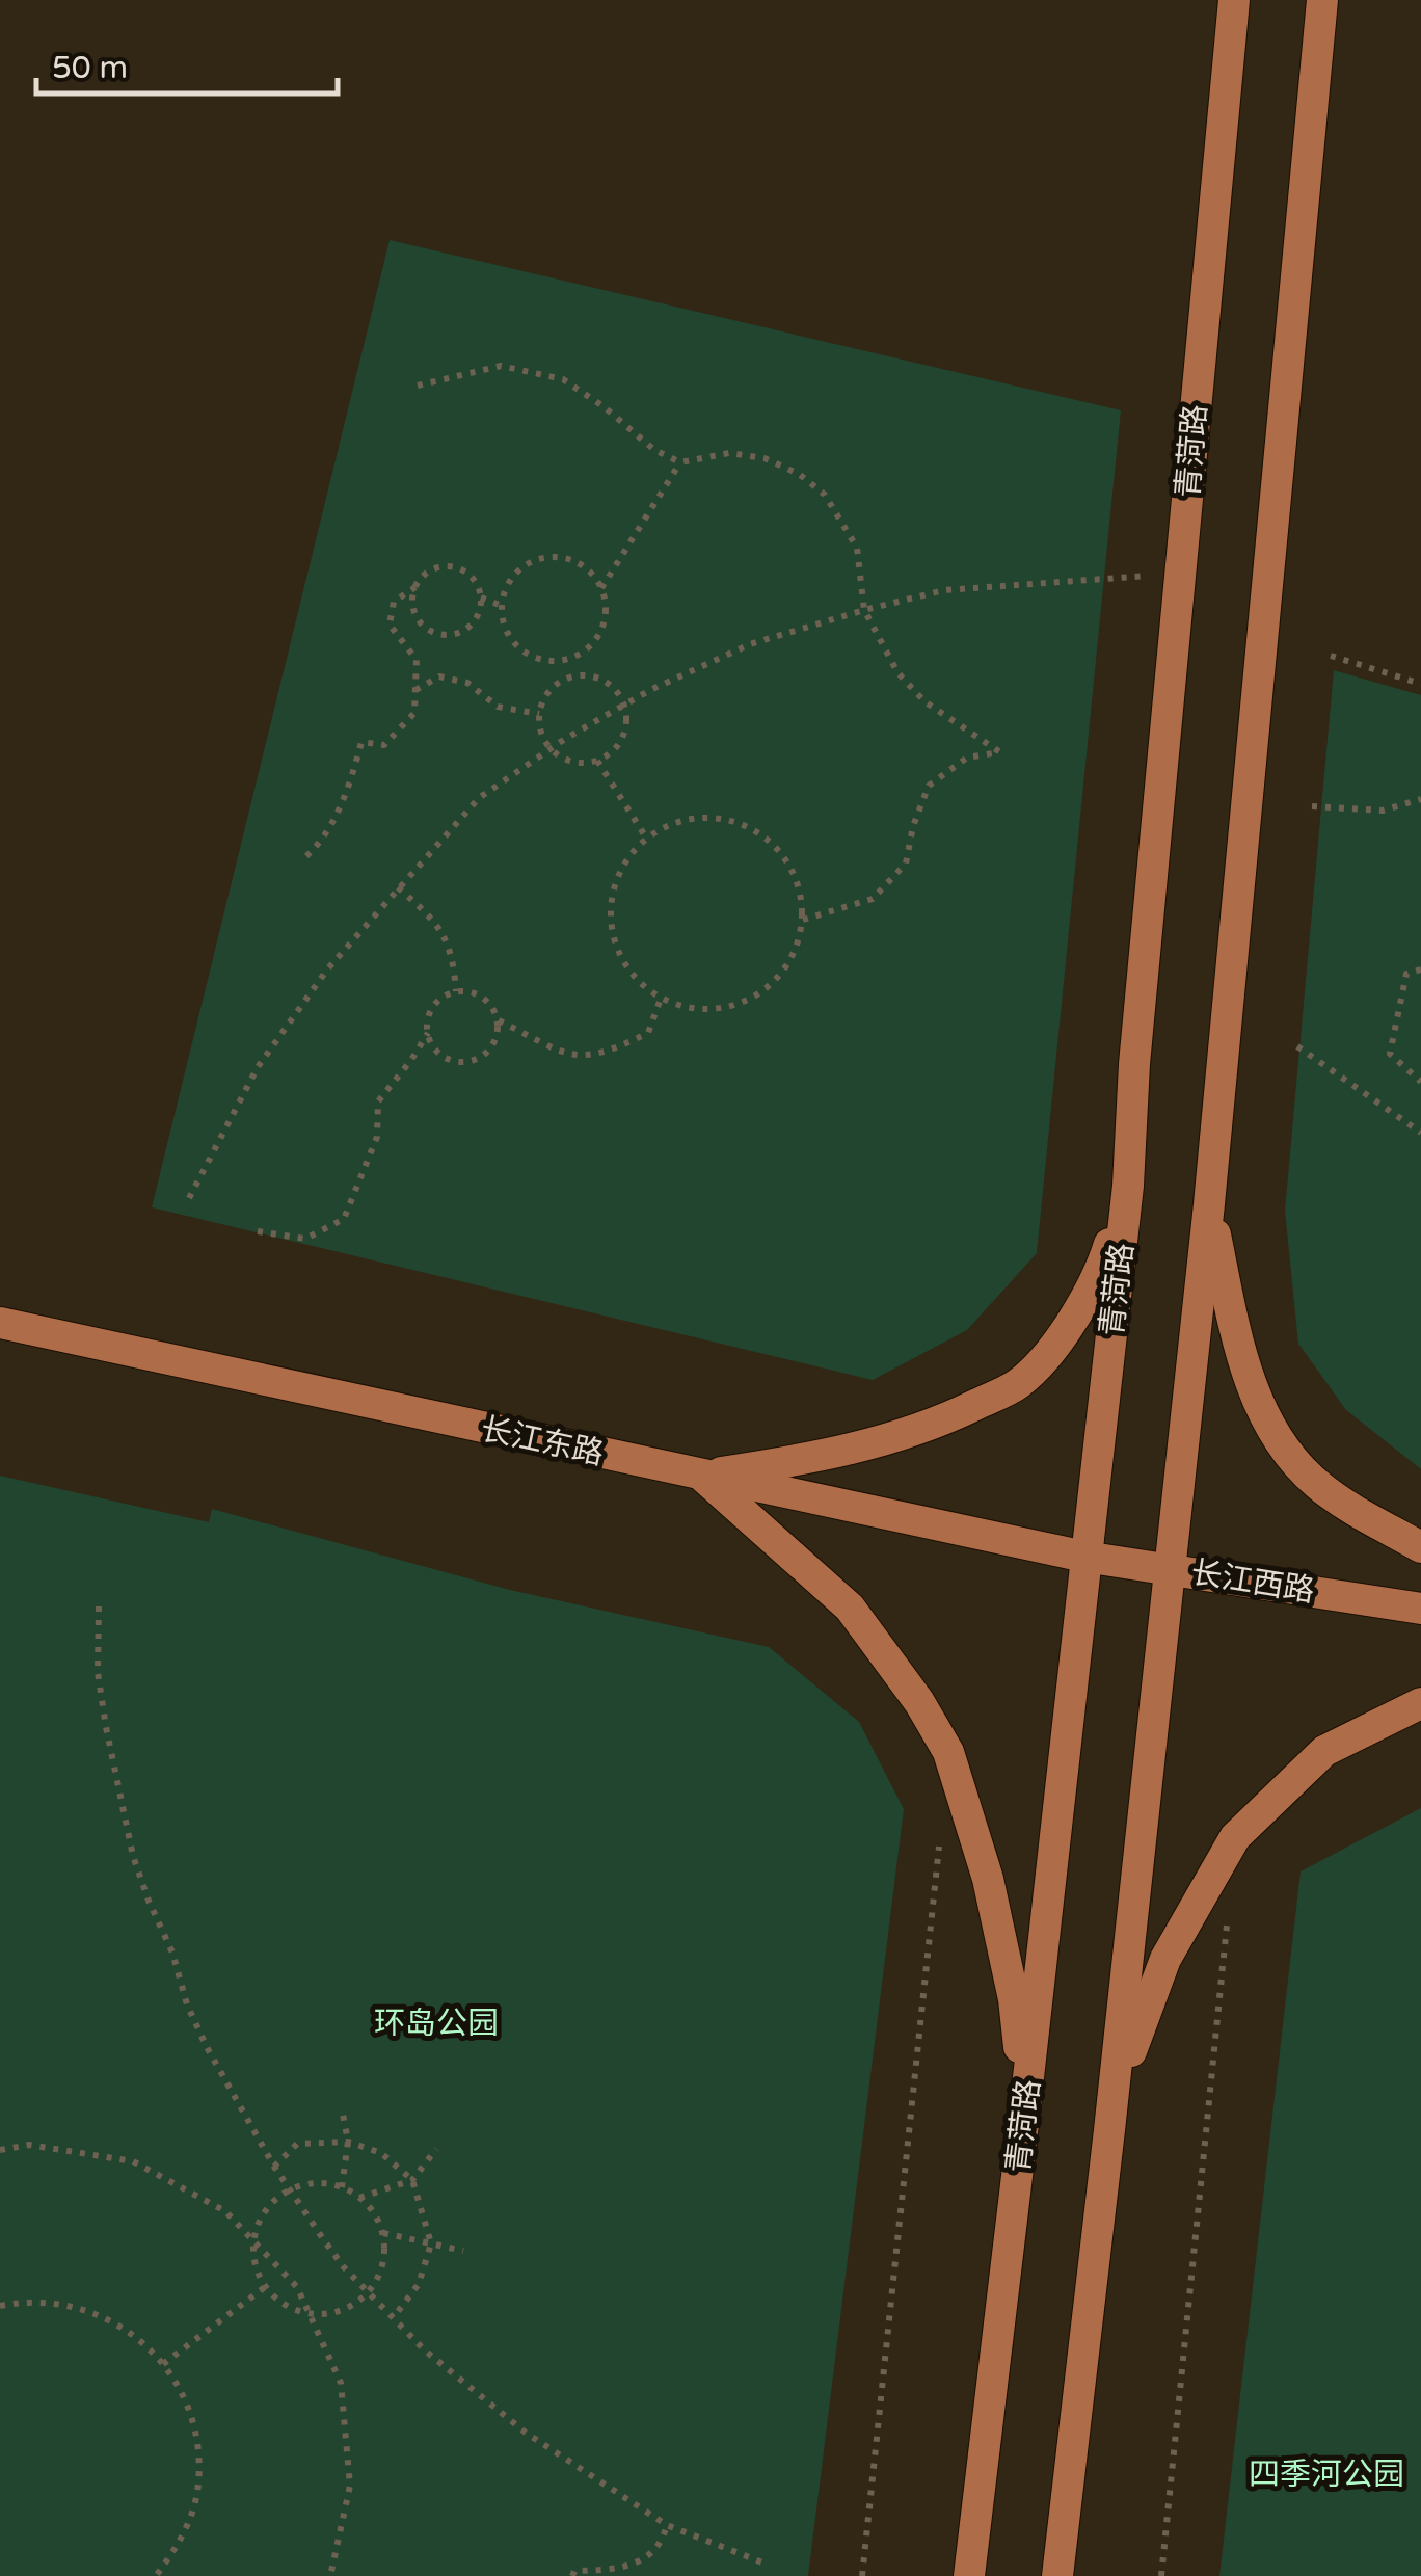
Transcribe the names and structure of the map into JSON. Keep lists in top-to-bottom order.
{
  "streets": {
    "main road": ["青菏路", "长江东路", "长江西路"]
  },
  "crossings": [
    ["青菏路", "长江东路"],
    ["青菏路", "长江西路"],
    ["长江东路", "长江西路"]
  ],
  "parks": ["环岛公园", "四季河公园"],
  "scale_bar": "50 m"
}
